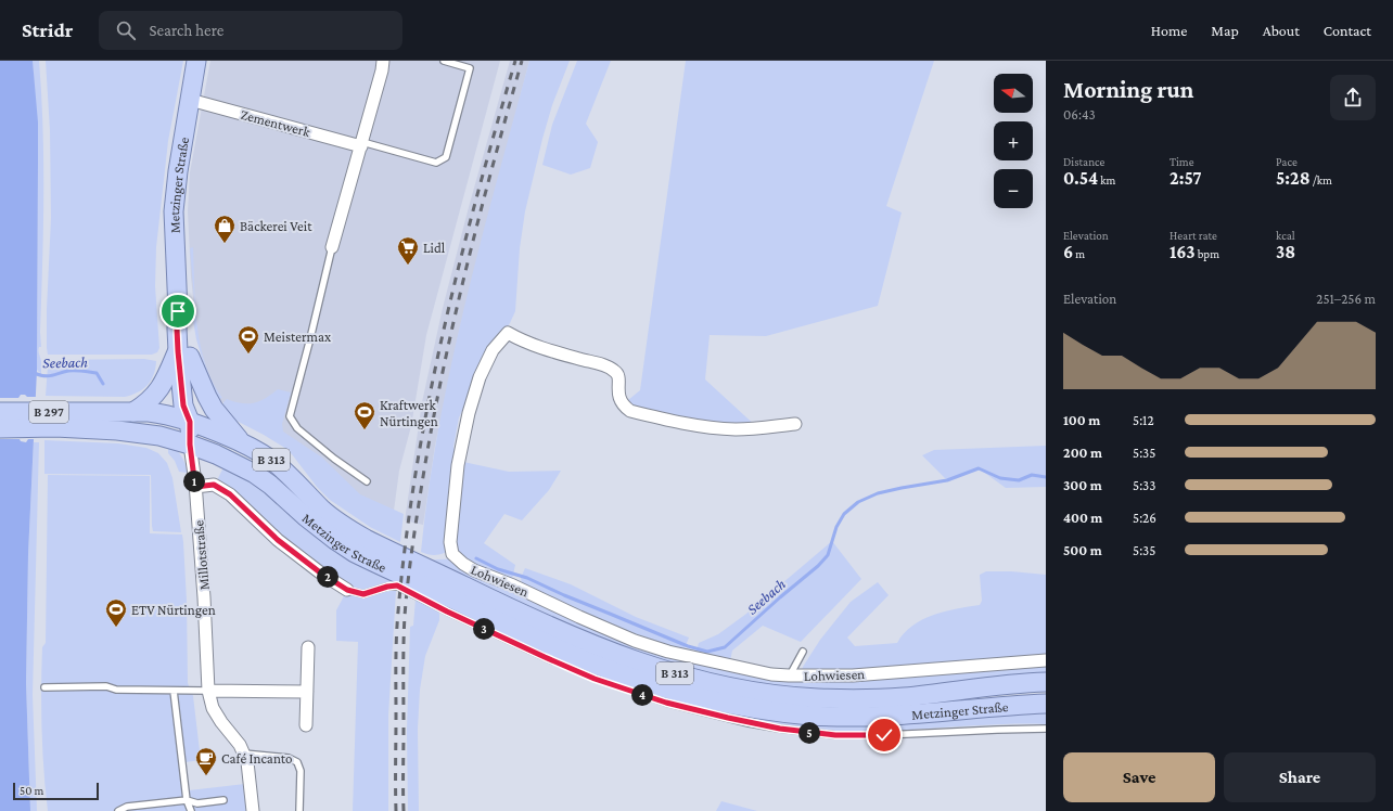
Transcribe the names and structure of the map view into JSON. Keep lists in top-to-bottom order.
{
  "streets": {
    "main road": ["Metzinger Straße", "B 297", "B 313"],
    "street": ["Zementwerk", "Millotstraße", "Lohwiesen"]
  },
  "crossings": [
    ["Zementwerk", "Metzinger Straße"],
    ["Metzinger Straße", "B 313"],
    ["Metzinger Straße", "Millotstraße"],
    ["B 297", "B 313"],
    ["B 313", "Millotstraße"]
  ],
  "water": ["Seebach"],
  "places": {
    "shop": ["Bäckerei Veit"],
    "supermarket": ["Lidl"],
    "sports": ["Meistermax", "Kraftwerk Nürtingen", "ETV Nürtingen"],
    "cafe": ["Café Incanto"]
  },
  "scale_bar": "50 m",
  "north": "left",
  "page": {
    "header": "Stridr",
    "search": "Search here",
    "nav": [
      "Home",
      "Map",
      "About",
      "Contact"
    ],
    "heading": ["Morning run", "06:43"],
    "map_buttons": ["+", "−"],
    "stats": [
      ["Distance", "0.54 km"],
      ["Time", "2:57"],
      ["Pace", "5:28 /km"],
      ["Elevation", "6 m"],
      ["Heart rate", "163 bpm"],
      ["kcal", "38"]
    ],
    "chart": ["Elevation", "251–256 m"],
    "list": [
      {
        "name": "100 m",
        "note": "5:12"
      },
      {
        "name": "200 m",
        "note": "5:35"
      },
      {
        "name": "300 m",
        "note": "5:33"
      },
      {
        "name": "400 m",
        "note": "5:26"
      },
      {
        "name": "500 m",
        "note": "5:35"
      }
    ],
    "pins": [
      "1",
      "2",
      "3",
      "4",
      "5"
    ],
    "buttons": ["Save", "Share"],
    "scale": "50 m"
  }
}
